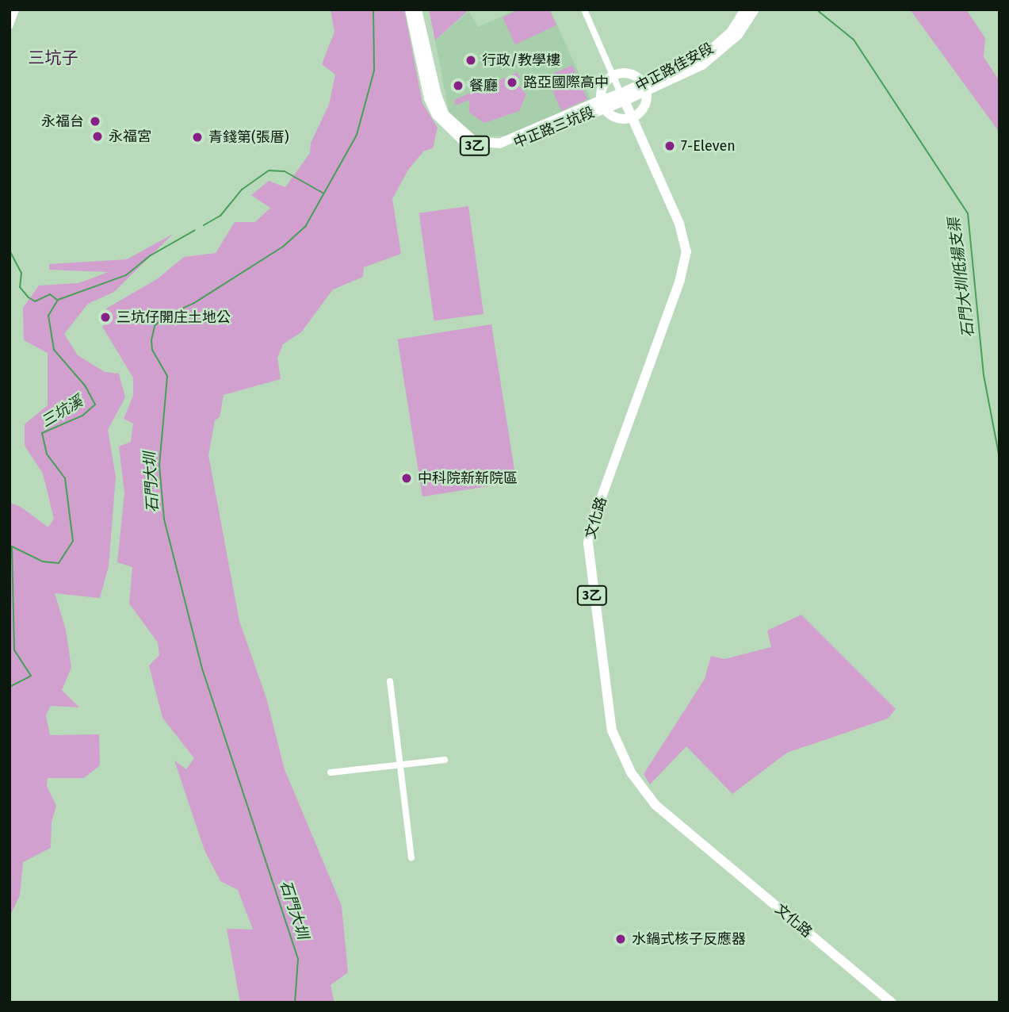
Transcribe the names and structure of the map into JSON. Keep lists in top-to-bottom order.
{
  "streets": {
    "main road": [
      "中正路佳安段",
      "中正路三坑段",
      "3乙",
      "文化路"
    ]
  },
  "crossings": [
    ["中正路佳安段", "中正路三坑段"],
    ["中正路佳安段", "文化路"],
    ["中正路三坑段", "文化路"]
  ],
  "districts": ["三坑子"],
  "water": ["石門大圳低揚支渠", "三坑溪", "石門大圳"],
  "places": [
    "行政/教學樓",
    "路亞國際高中",
    "餐廳",
    "永福台",
    "永福宮",
    "青錢第(張厝)",
    "7-Eleven",
    "三坑仔開庄土地公",
    "中科院新新院區",
    "水鍋式核子反應器"
  ]
}
